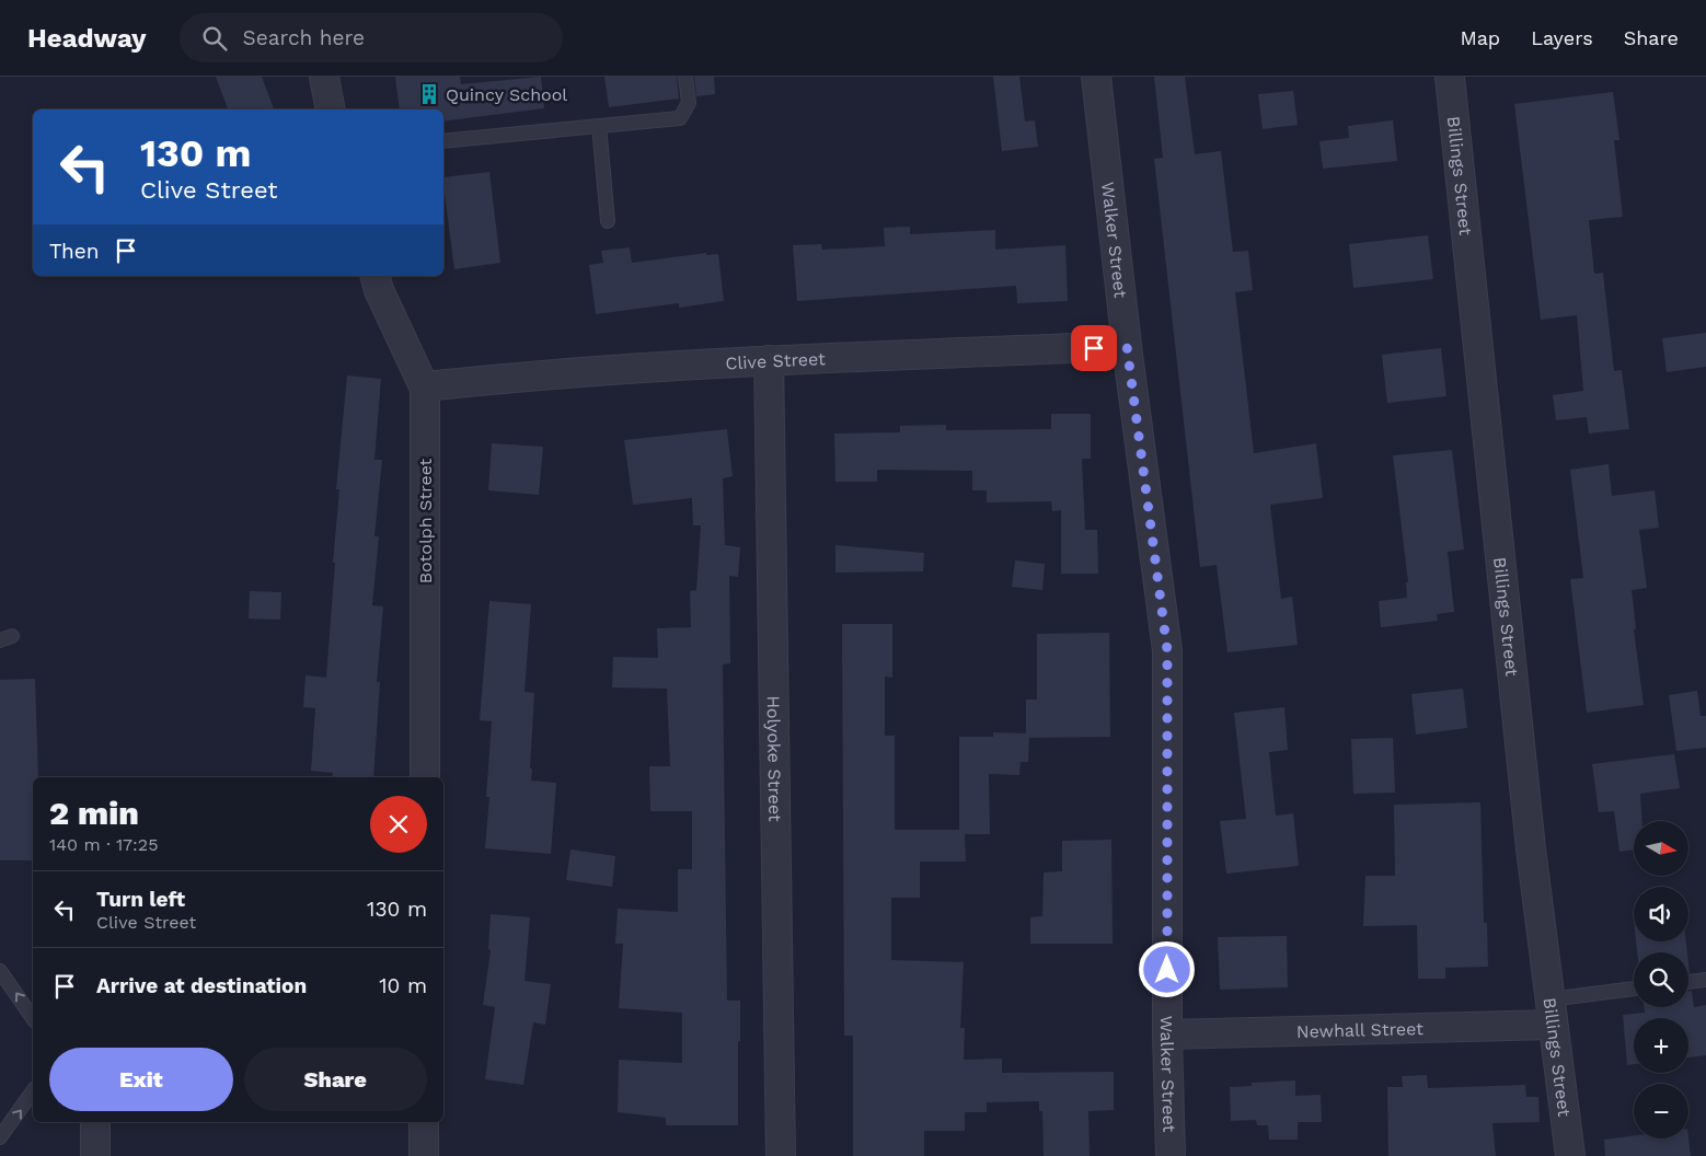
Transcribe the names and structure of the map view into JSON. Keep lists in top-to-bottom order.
{
  "streets": {
    "street": [
      "Billings Street",
      "Walker Street",
      "Clive Street",
      "Botolph Street",
      "Holyoke Street",
      "Newhall Street"
    ]
  },
  "crossings": [
    ["Billings Street", "Newhall Street"],
    ["Walker Street", "Clive Street"],
    ["Walker Street", "Newhall Street"],
    ["Clive Street", "Botolph Street"],
    ["Clive Street", "Holyoke Street"]
  ],
  "places": {
    "building": ["Quincy School"]
  },
  "north": "right",
  "page": {
    "header": "Headway",
    "search": "Search here",
    "nav": ["Map", "Layers", "Share"],
    "turn": ["130 m", "Clive Street"],
    "then": "Then",
    "heading": ["2 min", "140 m · 17:25"],
    "map_buttons": ["+", "−"],
    "list": [
      {
        "name": "Turn left",
        "note": "Clive Street",
        "value": "130 m"
      },
      {
        "name": "Arrive at destination",
        "value": "10 m"
      }
    ],
    "buttons": ["Exit", "Share"]
  }
}
